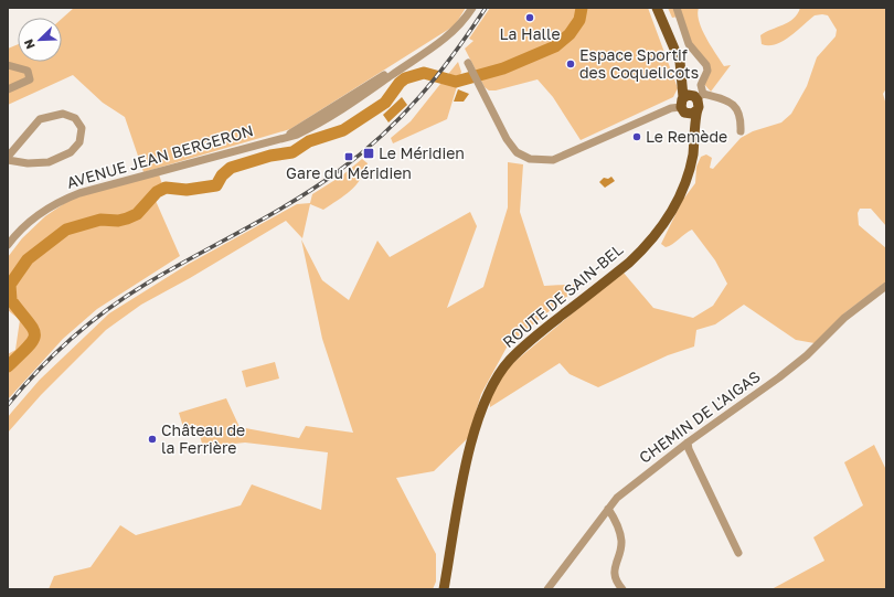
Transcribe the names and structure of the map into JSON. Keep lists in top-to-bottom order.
{
  "streets": {
    "main road": ["ROUTE DE SAIN-BEL"],
    "street": ["AVENUE JEAN BERGERON", "CHEMIN DE L'AIGAS"]
  },
  "places": {
    "other": [
      "La Halle",
      "Espace Sportif des Coquelicots",
      "Le Remède",
      "Château de la Ferrière"
    ],
    "transit": ["Le Méridien", "Gare du Méridien"]
  },
  "north": "bottom left"
}
